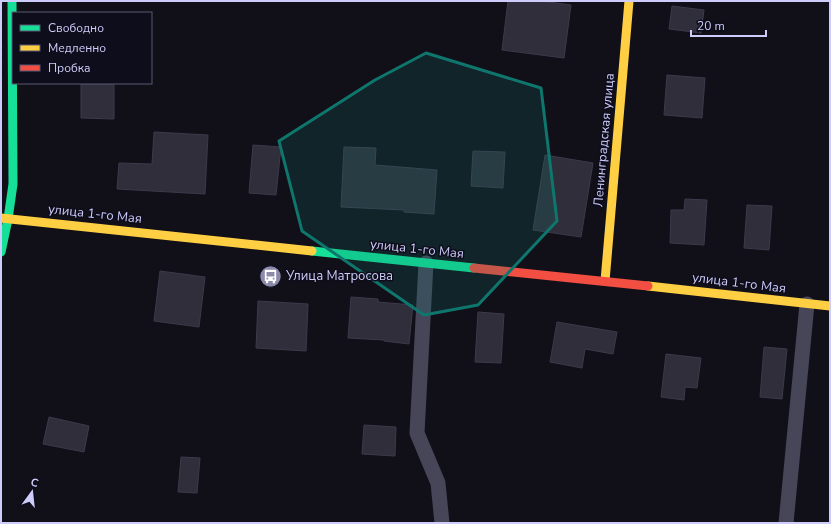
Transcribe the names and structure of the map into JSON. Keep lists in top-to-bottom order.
{
  "streets": {
    "street": ["Ленинградская улица", "улица 1-го Мая"]
  },
  "crossings": [
    ["Ленинградская улица", "улица 1-го Мая"]
  ],
  "places": {
    "bus stop": ["Улица Матросова"]
  },
  "legend": ["Свободно", "Медленно", "Пробка"],
  "scale_bar": "20 m",
  "north": "top"
}
